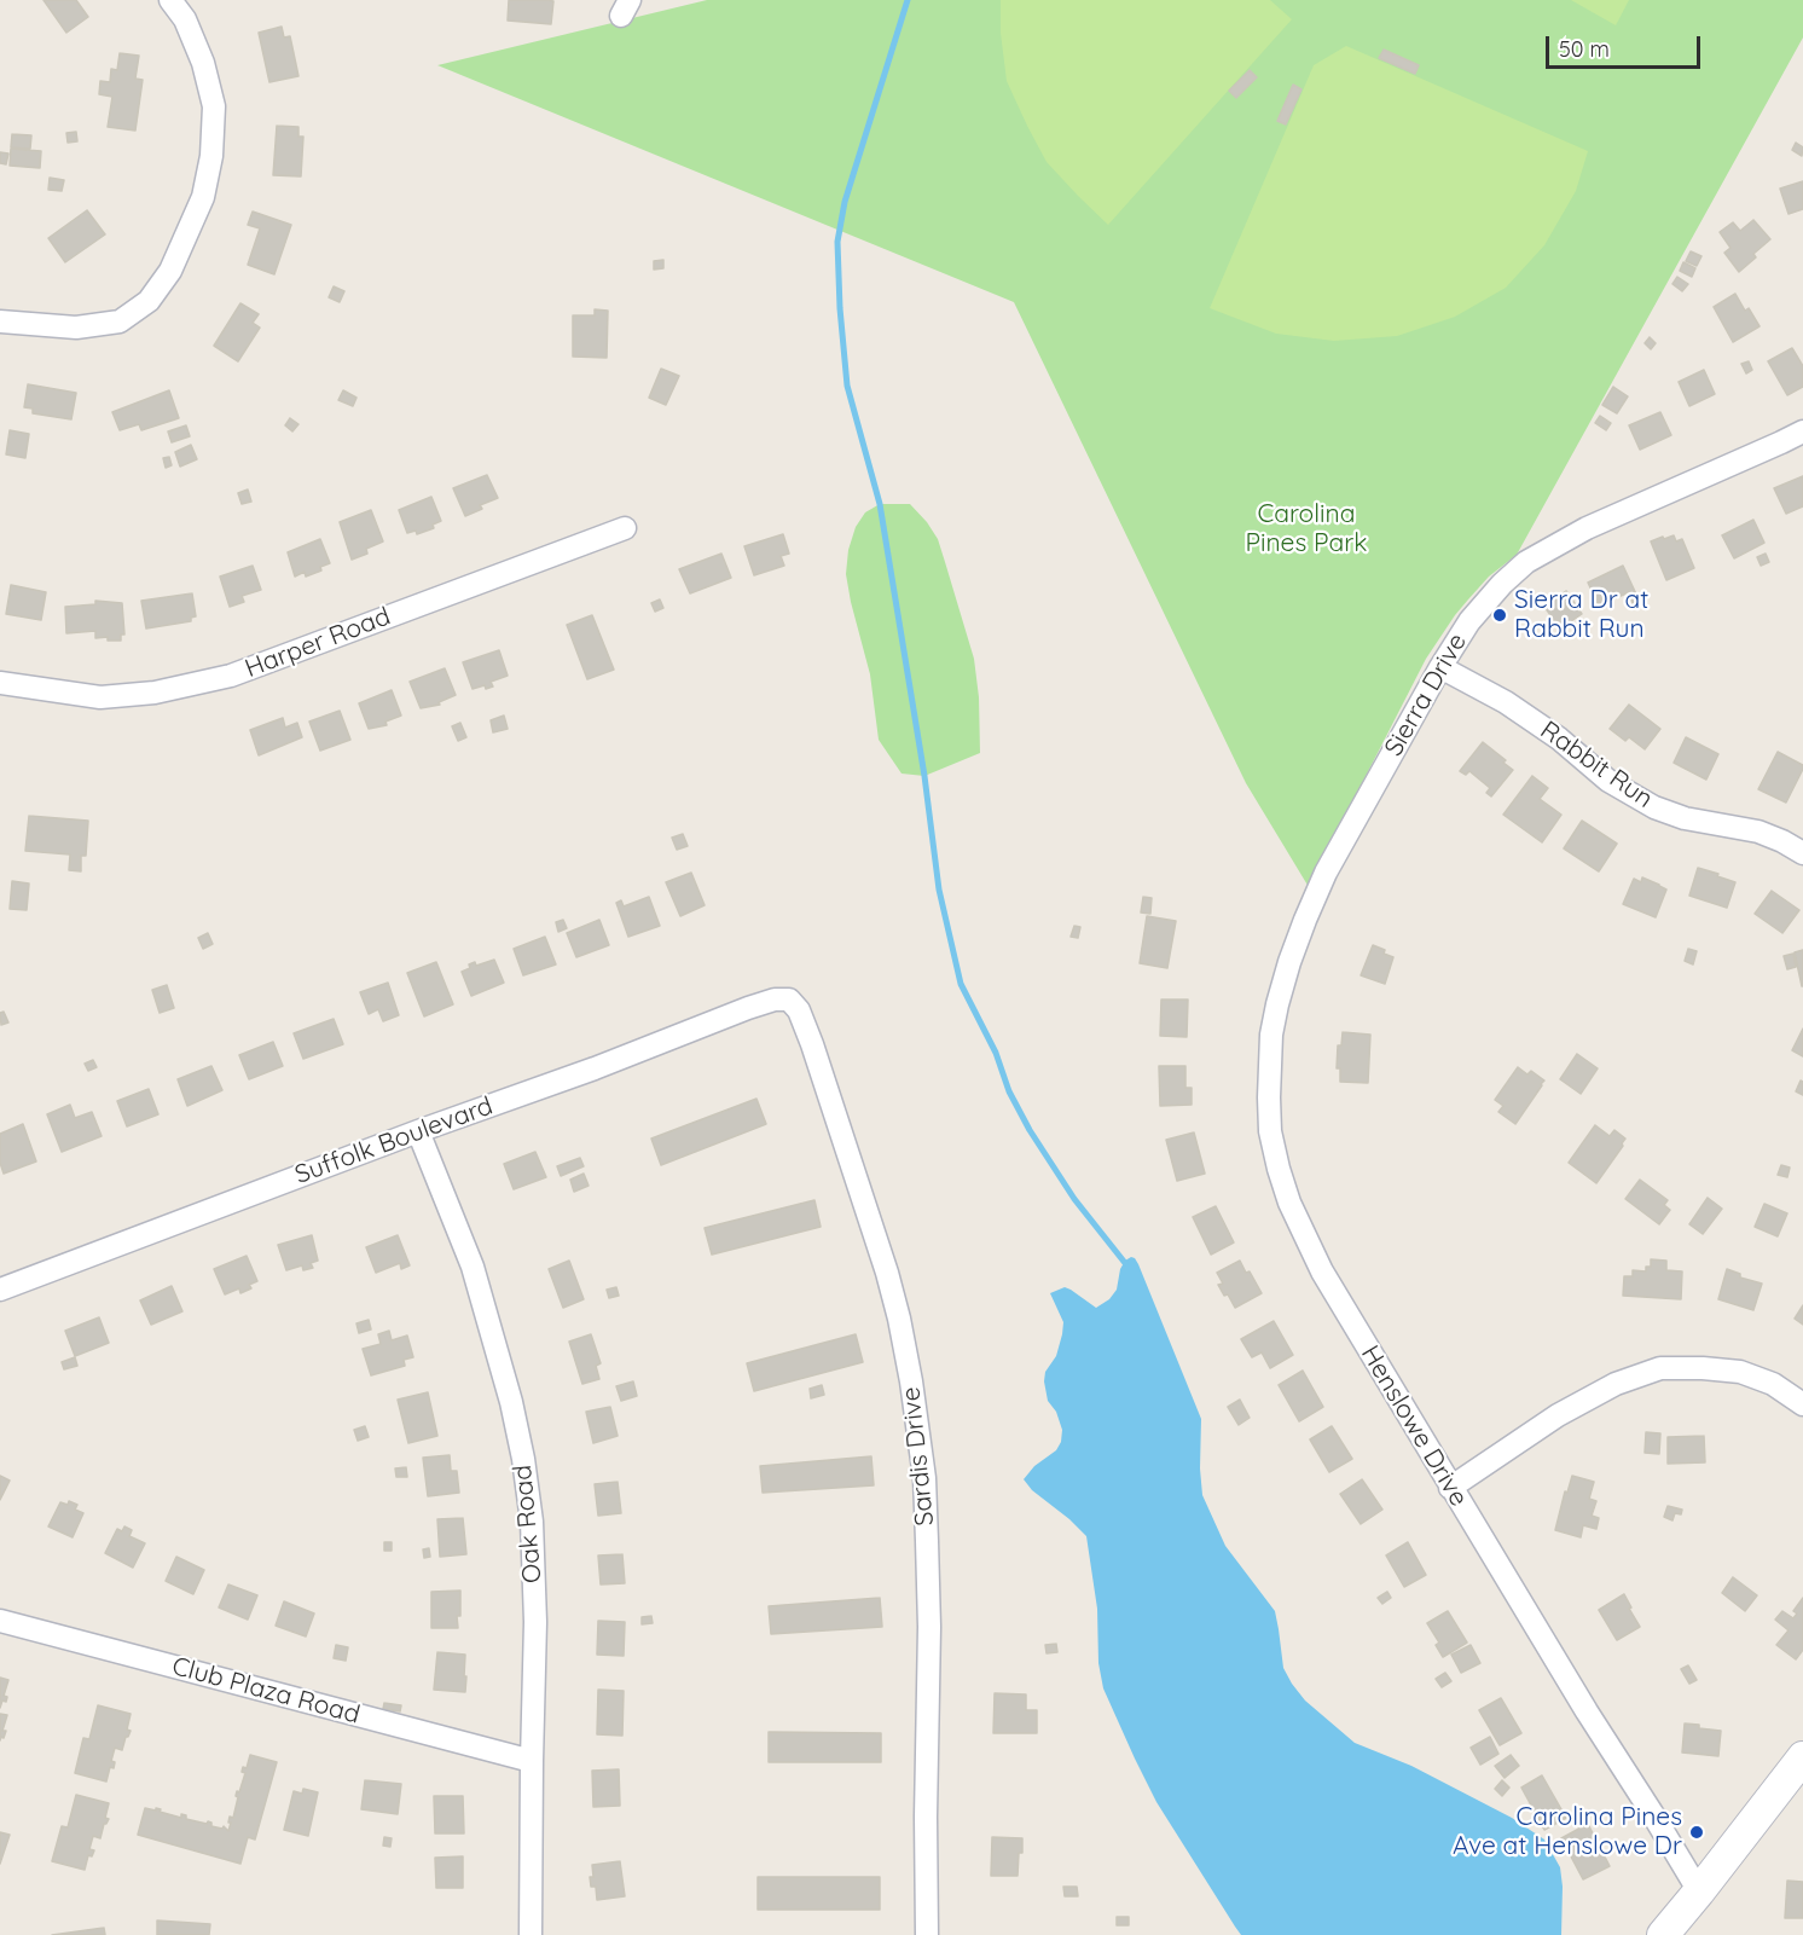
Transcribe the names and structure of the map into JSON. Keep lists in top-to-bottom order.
{
  "streets": {
    "street": [
      "Harper Road",
      "Sierra Drive",
      "Rabbit Run",
      "Suffolk Boulevard",
      "Henslowe Drive",
      "Sardis Drive",
      "Oak Road",
      "Club Plaza Road"
    ]
  },
  "crossings": [
    ["Sierra Drive", "Rabbit Run"],
    ["Sierra Drive", "Henslowe Drive"],
    ["Suffolk Boulevard", "Sardis Drive"],
    ["Suffolk Boulevard", "Oak Road"],
    ["Oak Road", "Club Plaza Road"]
  ],
  "parks": ["Carolina Pines Park"],
  "places": ["Sierra Dr at Rabbit Run", "Carolina Pines Ave at Henslowe Dr"],
  "scale_bar": "50 m"
}
